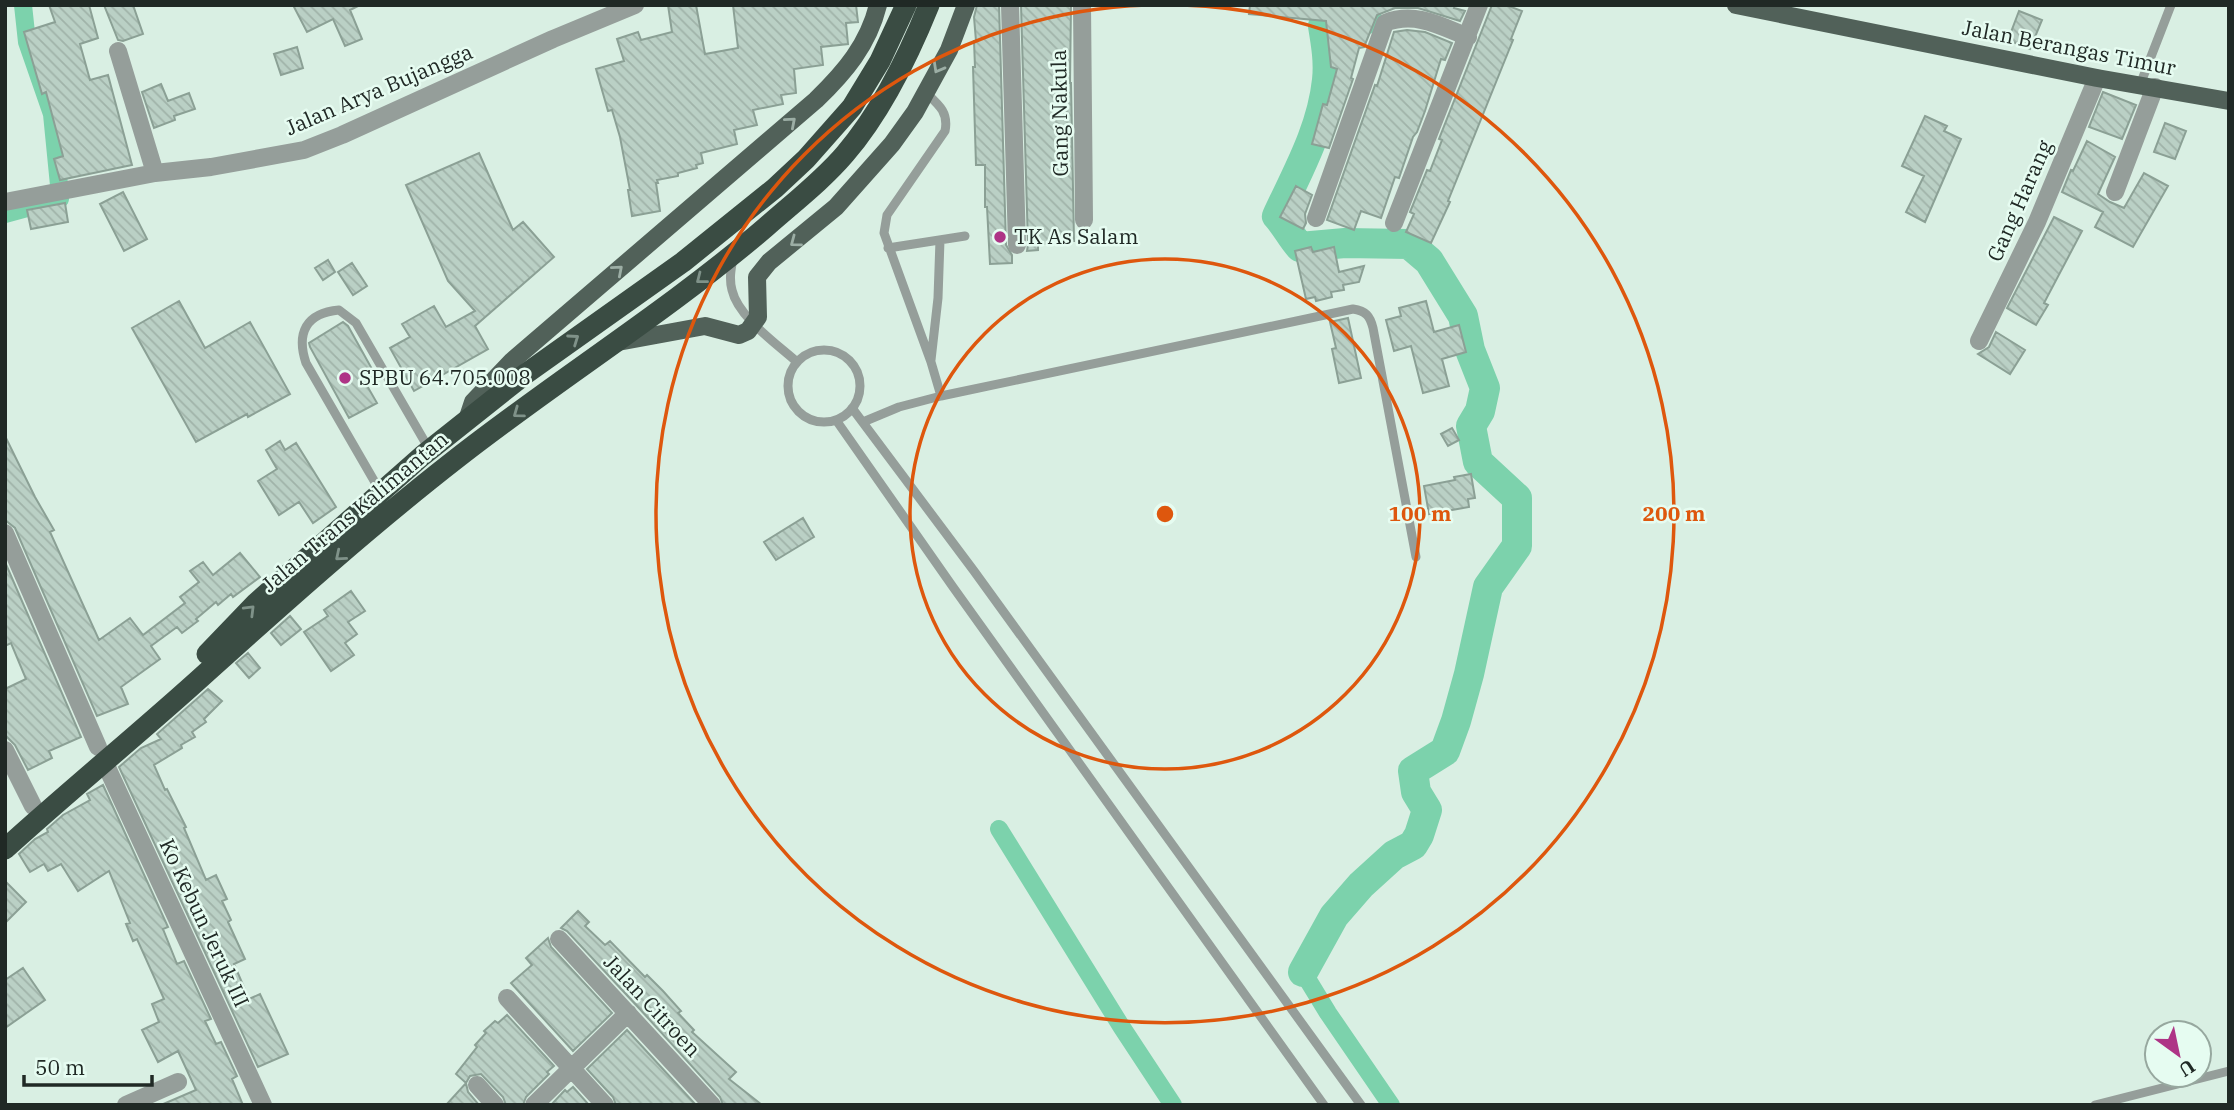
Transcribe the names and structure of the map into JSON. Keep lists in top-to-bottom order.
{
  "streets": {
    "highway": ["Jalan Trans Kalimantan"],
    "main road": ["Jalan Berangas Timur"],
    "street": [
      "Jalan Arya Bujangga",
      "Gang Nakula",
      "Gang Harang",
      "Ko Kebun Jeruk III",
      "Jalan Citroen"
    ]
  },
  "crossings": [
    ["Jalan Berangas Timur", "Gang Harang"],
    ["Jalan Trans Kalimantan", "Ko Kebun Jeruk III"]
  ],
  "places": ["TK As Salam", "SPBU 64.705.008"],
  "scale_bar": "50 m",
  "north": "bottom right",
  "rings": ["100 m", "200 m"]
}
